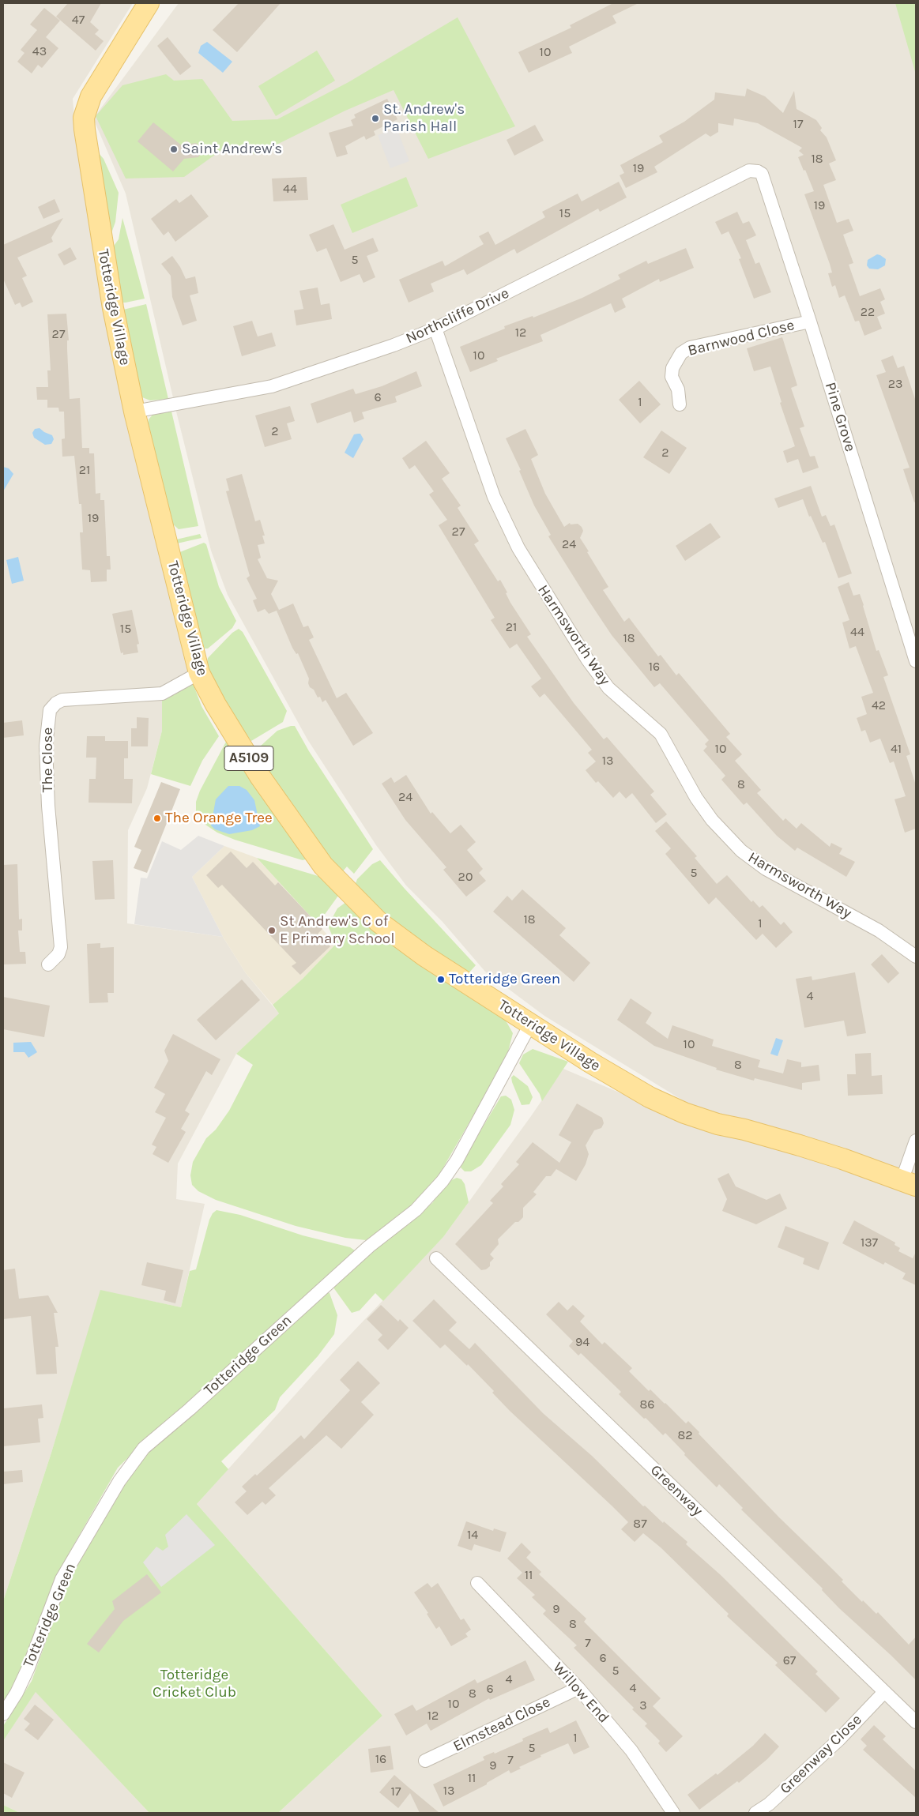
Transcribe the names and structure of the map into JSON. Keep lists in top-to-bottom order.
{
  "streets": {
    "main road": ["Totteridge Village", "A5109"],
    "street": [
      "Northcliffe Drive",
      "Barnwood Close",
      "Pine Grove",
      "Harmsworth Way",
      "The Close",
      "Totteridge Green",
      "Greenway",
      "Willow End",
      "Elmstead Close",
      "Greenway Close"
    ]
  },
  "crossings": [
    ["Totteridge Village", "Northcliffe Drive"],
    ["Totteridge Village", "The Close"],
    ["Totteridge Village", "Totteridge Green"],
    ["Northcliffe Drive", "Pine Grove"],
    ["Northcliffe Drive", "Harmsworth Way"],
    ["Barnwood Close", "Pine Grove"],
    ["Greenway", "Greenway Close"],
    ["Willow End", "Elmstead Close"]
  ],
  "parks": ["Totteridge Cricket Club"],
  "places": [
    "St. Andrew's Parish Hall",
    "Saint Andrew's",
    "The Orange Tree",
    "St Andrew's C of E Primary School",
    "Totteridge Green"
  ],
  "house_numbers": [
    "47",
    "43",
    "10",
    "17",
    "18",
    "19",
    "44",
    "19",
    "15",
    "5",
    "22",
    "12",
    "27",
    "10",
    "23",
    "6",
    "1",
    "2",
    "2",
    "21",
    "19",
    "27",
    "24",
    "21",
    "15",
    "44",
    "18",
    "16",
    "42",
    "10",
    "41",
    "13",
    "8",
    "24",
    "5",
    "20",
    "18",
    "1",
    "4",
    "10",
    "8",
    "137",
    "94",
    "86",
    "82",
    "87",
    "14",
    "11",
    "9",
    "8",
    "7",
    "6",
    "67",
    "5",
    "4",
    "4",
    "6",
    "8",
    "10",
    "3",
    "12",
    "1",
    "5",
    "16",
    "7",
    "9",
    "11",
    "13",
    "17"
  ]
}
